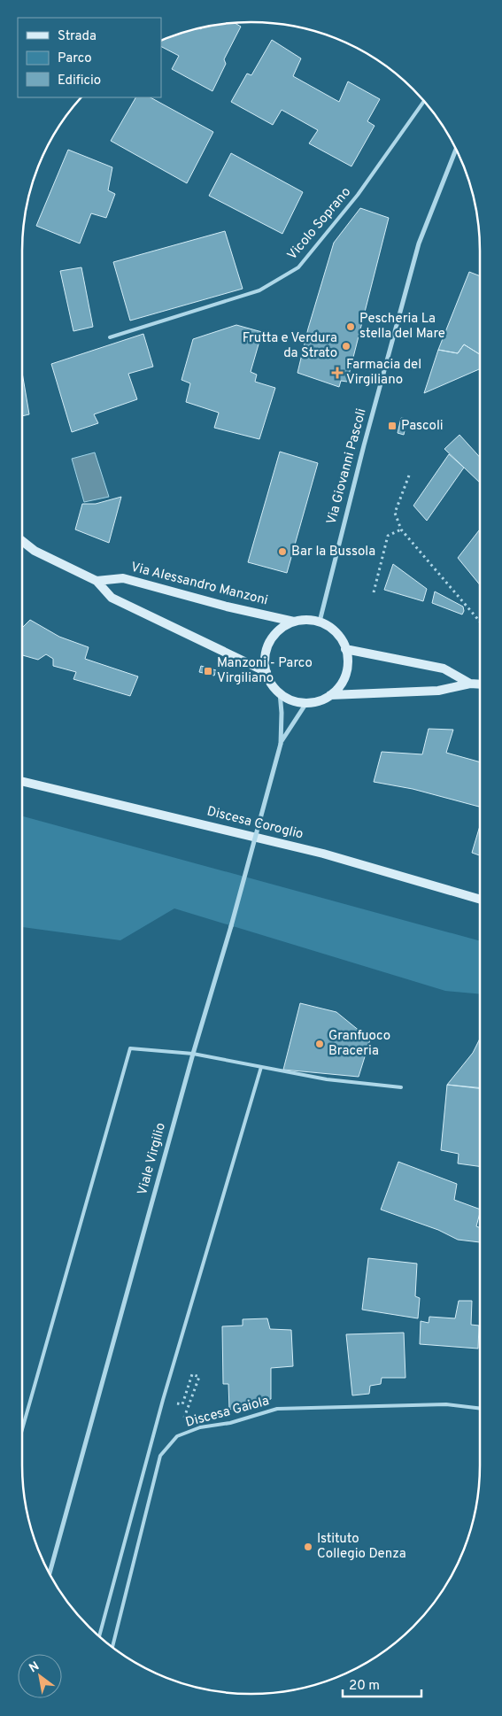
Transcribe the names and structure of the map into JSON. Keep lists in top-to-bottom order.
{
  "streets": {
    "street": [
      "Via Giovanni Pascoli",
      "Via Alessandro Manzoni",
      "Discesa Coroglio",
      "Viale Virgilio"
    ],
    "lane": ["Vicolo Soprano", "Discesa Gaiola"]
  },
  "crossings": [
    ["Via Giovanni Pascoli", "Via Alessandro Manzoni"],
    ["Via Giovanni Pascoli", "Viale Virgilio"],
    ["Via Alessandro Manzoni", "Viale Virgilio"]
  ],
  "places": {
    "other": [
      "Pescheria La stella del Mare",
      "Frutta e Verdura da Strato",
      "Bar la Bussola",
      "Granfuoco Braceria",
      "Istituto Collegio Denza"
    ],
    "health": ["Farmacia del Virgiliano"],
    "transit": ["Pascoli", "Manzoni - Parco Virgiliano"]
  },
  "legend": ["Strada", "Parco", "Edificio"],
  "scale_bar": "20 m",
  "north": "top left"
}
